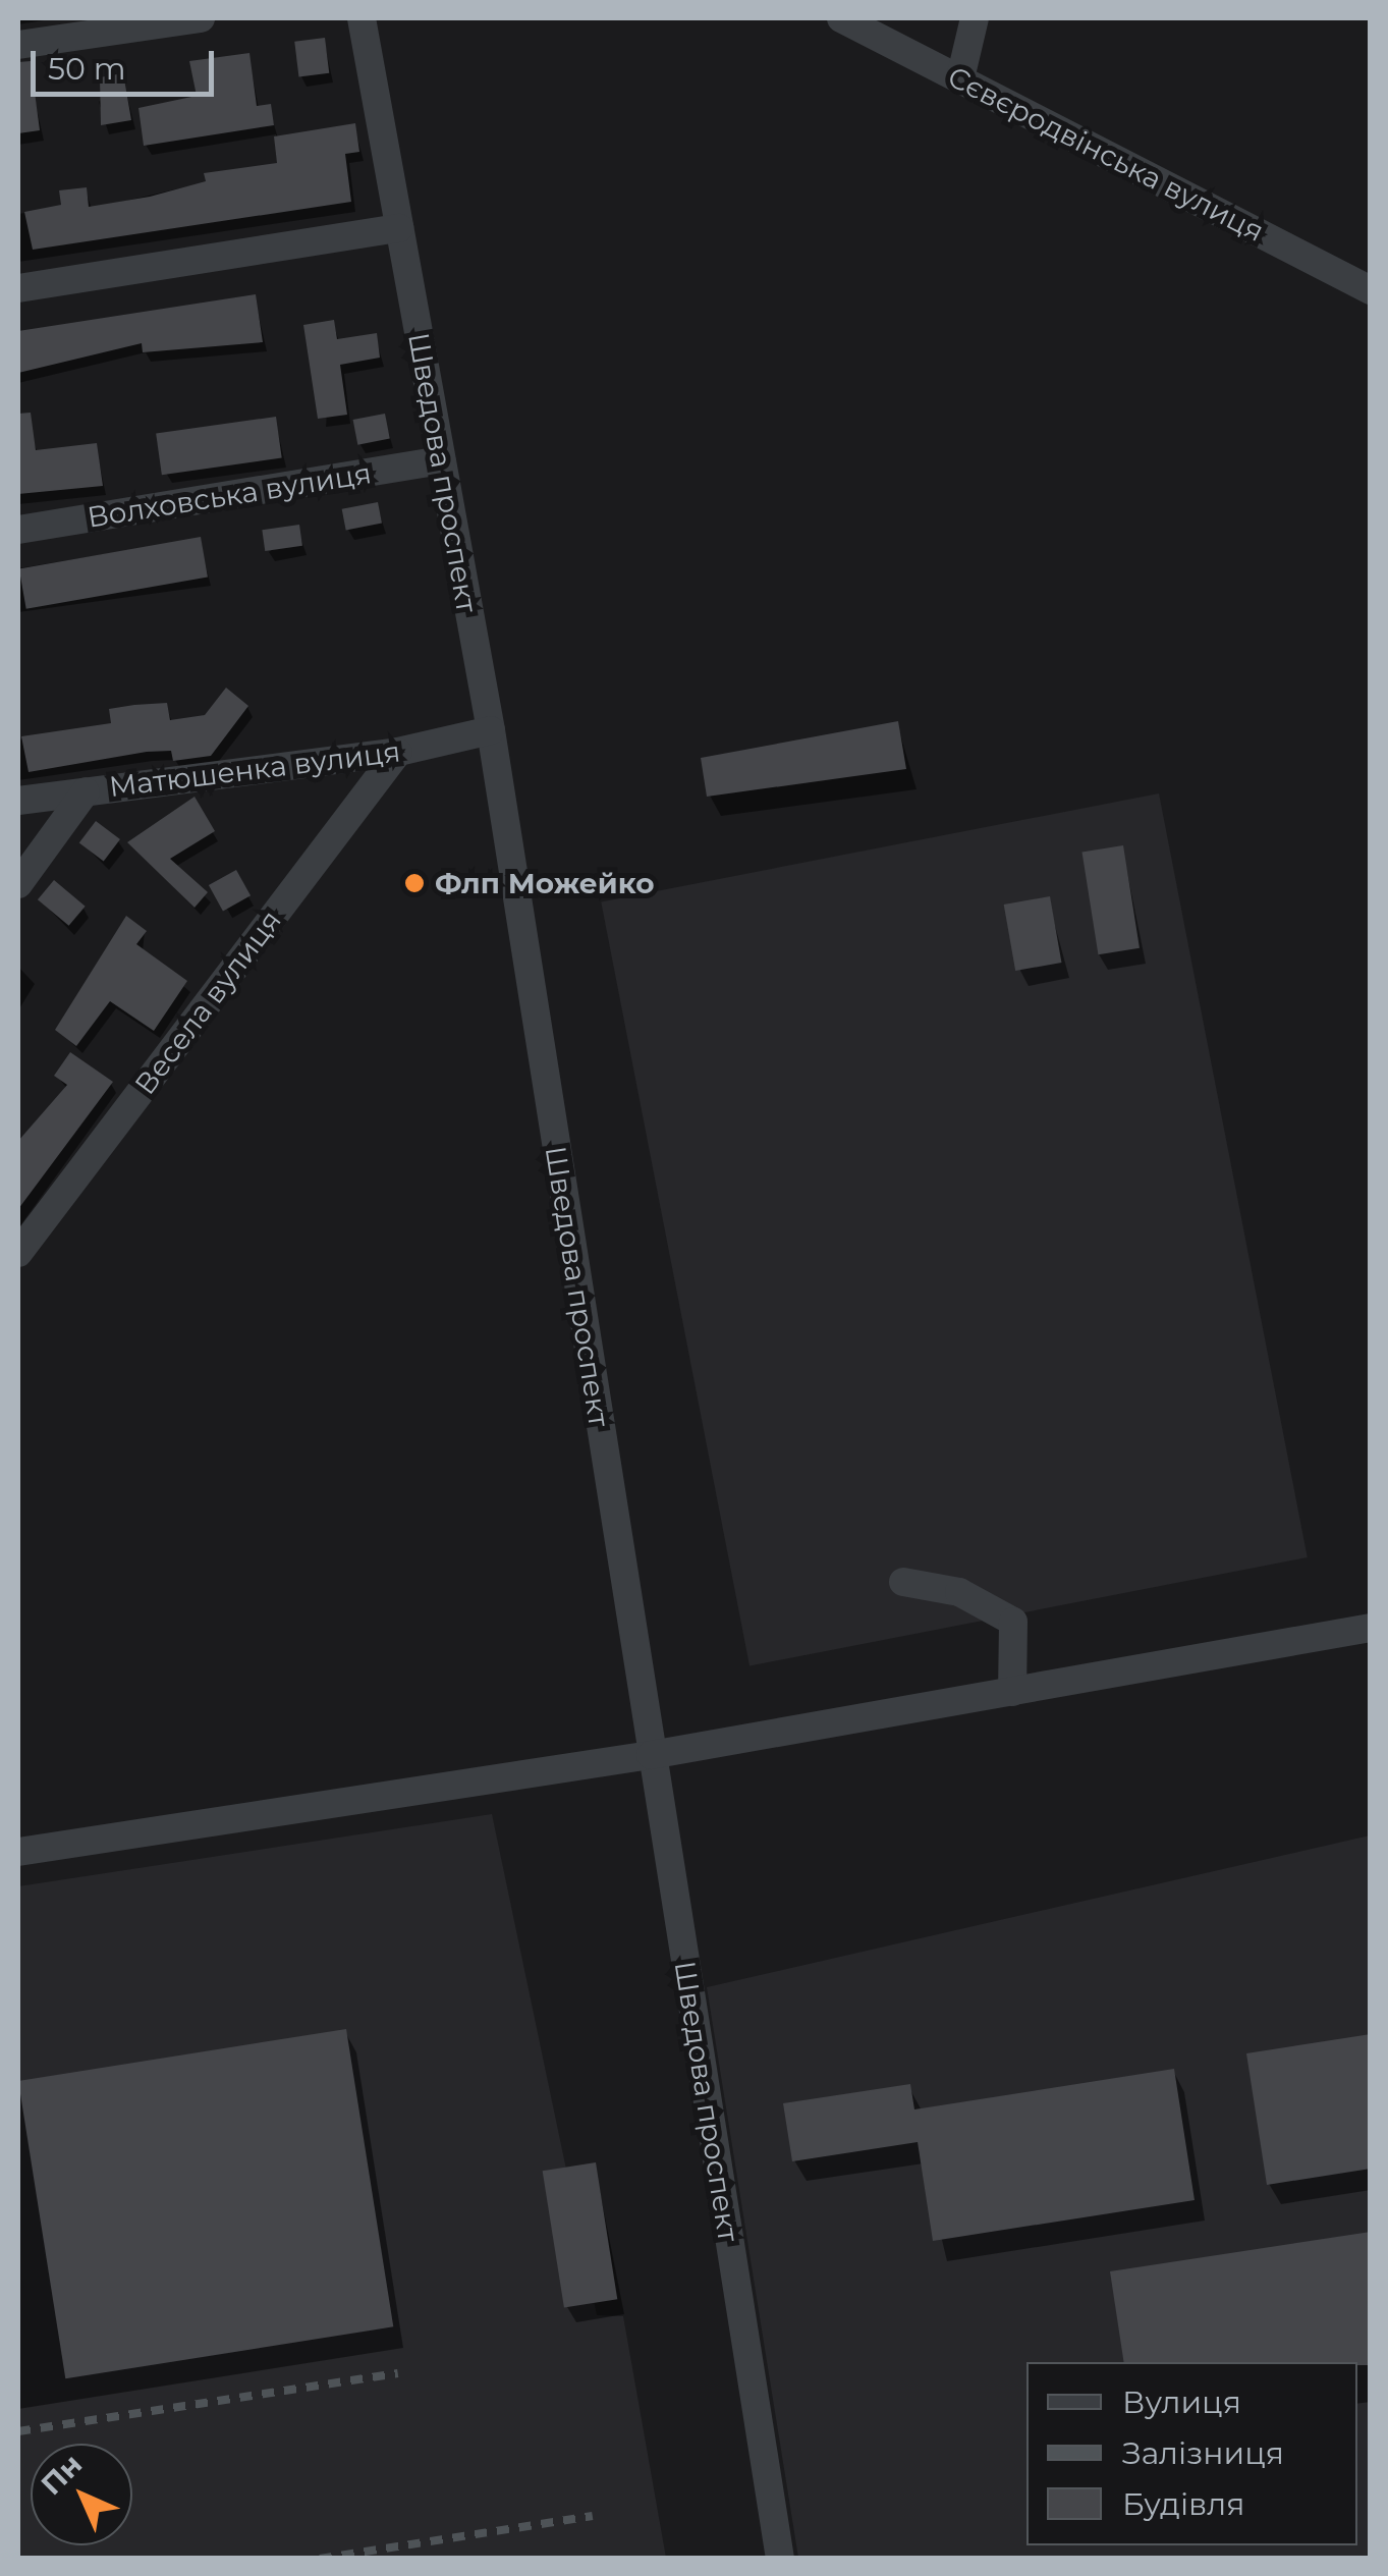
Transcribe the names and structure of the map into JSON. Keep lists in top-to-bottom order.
{
  "streets": {
    "street": [
      "Сєвєродвінська вулиця",
      "Шведова проспект",
      "Волховська вулиця",
      "Матюшенка вулиця",
      "Весела вулиця"
    ]
  },
  "crossings": [
    ["Шведова проспект", "Волховська вулиця"],
    ["Шведова проспект", "Матюшенка вулиця"],
    ["Матюшенка вулиця", "Весела вулиця"]
  ],
  "places": ["Флп Можейко"],
  "legend": ["Вулиця", "Залізниця", "Будівля"],
  "scale_bar": "50 m",
  "north": "top left"
}
